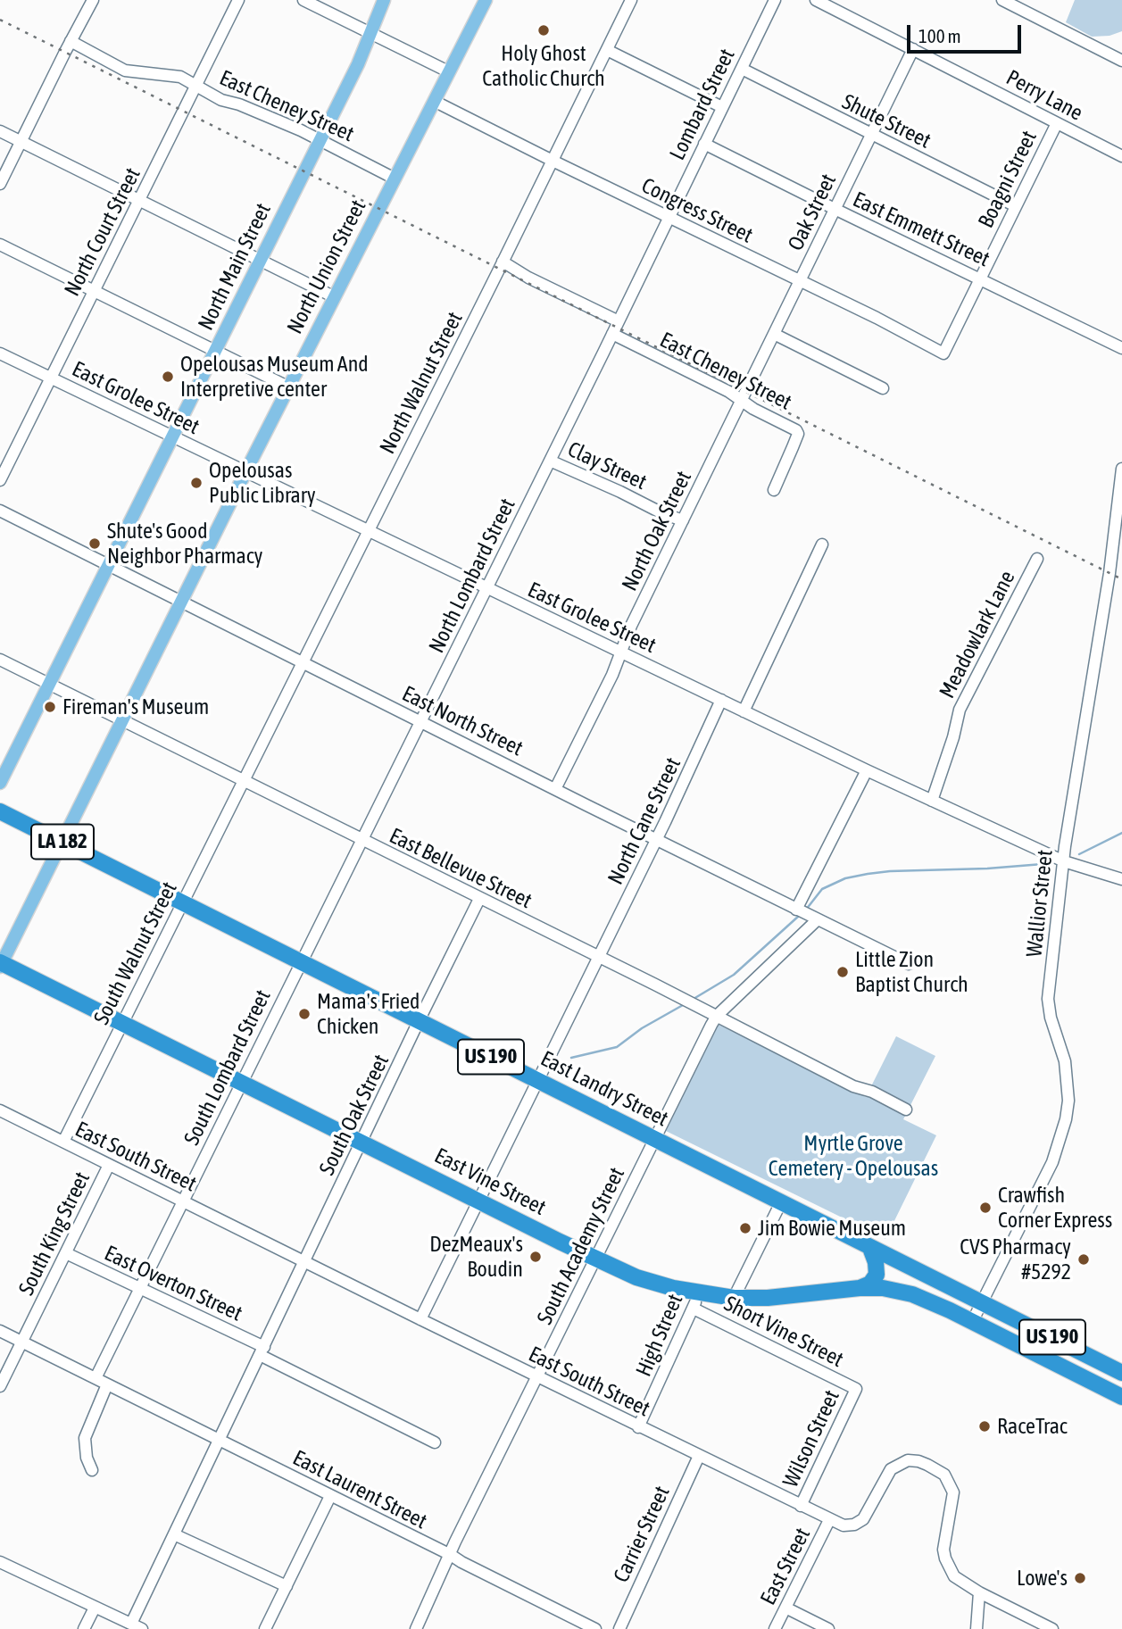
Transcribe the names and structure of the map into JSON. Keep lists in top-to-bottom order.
{
  "streets": {
    "highway": ["US 190", "East Landry Street", "East Vine Street"],
    "main road": ["North Main Street", "North Union Street", "LA 182"],
    "street": [
      "Perry Lane",
      "Lombard Street",
      "East Cheney Street",
      "Shute Street",
      "Boagni Street",
      "Congress Street",
      "Oak Street",
      "East Emmett Street",
      "North Court Street",
      "North Walnut Street",
      "East Grolee Street",
      "Clay Street",
      "North Oak Street",
      "North Lombard Street",
      "Meadowlark Lane",
      "East North Street",
      "North Cane Street",
      "East Bellevue Street",
      "Wallior Street",
      "South Walnut Street",
      "South Lombard Street",
      "South Oak Street",
      "East South Street",
      "South King Street",
      "South Academy Street",
      "East Overton Street",
      "Short Vine Street",
      "High Street",
      "Wilson Street",
      "East Laurent Street",
      "Carrier Street",
      "East Street"
    ]
  },
  "crossings": [
    ["Perry Lane", "Boagni Street"],
    ["Perry Lane", "Oak Street"],
    ["Lombard Street", "East Cheney Street"],
    ["Lombard Street", "Shute Street"],
    ["Lombard Street", "Congress Street"],
    ["Lombard Street", "East Emmett Street"],
    ["Lombard Street", "North Lombard Street"],
    ["East Cheney Street", "Oak Street"],
    ["East Cheney Street", "North Court Street"],
    ["East Cheney Street", "North Main Street"],
    ["East Cheney Street", "North Union Street"],
    ["East Cheney Street", "North Walnut Street"],
    ["East Cheney Street", "North Oak Street"],
    ["East Cheney Street", "North Lombard Street"],
    ["Shute Street", "Boagni Street"],
    ["Shute Street", "Oak Street"],
    ["Boagni Street", "Congress Street"],
    ["Boagni Street", "East Emmett Street"],
    ["Congress Street", "Oak Street"],
    ["Congress Street", "North Union Street"],
    ["Congress Street", "North Walnut Street"],
    ["Oak Street", "East Emmett Street"],
    ["Oak Street", "North Oak Street"],
    ["North Court Street", "East Grolee Street"],
    ["North Main Street", "East Grolee Street"],
    ["North Main Street", "East North Street"],
    ["North Main Street", "East Bellevue Street"],
    ["North Union Street", "East Grolee Street"],
    ["North Union Street", "East North Street"],
    ["North Union Street", "LA 182"],
    ["North Union Street", "East Bellevue Street"],
    ["North Walnut Street", "East Grolee Street"],
    ["North Walnut Street", "East North Street"],
    ["North Walnut Street", "East Bellevue Street"],
    ["North Walnut Street", "South Walnut Street"],
    ["East Grolee Street", "North Oak Street"],
    ["East Grolee Street", "North Lombard Street"],
    ["East Grolee Street", "Meadowlark Lane"],
    ["East Grolee Street", "North Cane Street"],
    ["East Grolee Street", "Wallior Street"],
    ["East Grolee Street", "South Academy Street"],
    ["Clay Street", "North Oak Street"],
    ["Clay Street", "North Lombard Street"],
    ["North Oak Street", "East North Street"],
    ["North Lombard Street", "East North Street"],
    ["North Lombard Street", "East Bellevue Street"],
    ["North Lombard Street", "South Lombard Street"],
    ["East North Street", "North Cane Street"],
    ["East North Street", "South Academy Street"],
    ["North Cane Street", "East Bellevue Street"],
    ["North Cane Street", "East Landry Street"],
    ["North Cane Street", "East South Street"],
    ["North Cane Street", "East Vine Street"],
    ["LA 182", "East Bellevue Street"],
    ["LA 182", "East Landry Street"],
    ["LA 182", "East Vine Street"],
    ["East Bellevue Street", "South Walnut Street"],
    ["East Bellevue Street", "South Lombard Street"],
    ["East Bellevue Street", "South Oak Street"],
    ["East Bellevue Street", "South Academy Street"],
    ["Wallior Street", "East Landry Street"],
    ["Wallior Street", "East Vine Street"],
    ["South Walnut Street", "East Landry Street"],
    ["South Walnut Street", "East South Street"],
    ["South Walnut Street", "East Vine Street"],
    ["South Lombard Street", "East Landry Street"],
    ["South Lombard Street", "East South Street"],
    ["South Lombard Street", "East Vine Street"],
    ["South Lombard Street", "East Overton Street"],
    ["South Lombard Street", "East Laurent Street"],
    ["East Landry Street", "South Oak Street"],
    ["East Landry Street", "South Academy Street"],
    ["South Oak Street", "East South Street"],
    ["South Oak Street", "East Vine Street"],
    ["South Oak Street", "East Overton Street"],
    ["South Oak Street", "East Laurent Street"],
    ["East South Street", "South King Street"],
    ["East South Street", "South Academy Street"],
    ["East South Street", "High Street"],
    ["East South Street", "Wilson Street"],
    ["East South Street", "Carrier Street"],
    ["East South Street", "East Street"],
    ["East Vine Street", "South Academy Street"],
    ["East Vine Street", "High Street"],
    ["South King Street", "East Overton Street"],
    ["South Academy Street", "East Laurent Street"],
    ["Short Vine Street", "High Street"],
    ["Short Vine Street", "Wilson Street"]
  ],
  "parks": ["Myrtle Grove Cemetery - Opelousas"],
  "places": [
    "Holy Ghost Catholic Church",
    "Opelousas Museum And Interpretive center",
    "Opelousas Public Library",
    "Shute's Good Neighbor Pharmacy",
    "Fireman's Museum",
    "Little Zion Baptist Church",
    "Mama's Fried Chicken",
    "Crawfish Corner Express",
    "Jim Bowie Museum",
    "DezMeaux's Boudin",
    "CVS Pharmacy #5292",
    "RaceTrac",
    "Lowe's"
  ],
  "scale_bar": "100 m"
}
